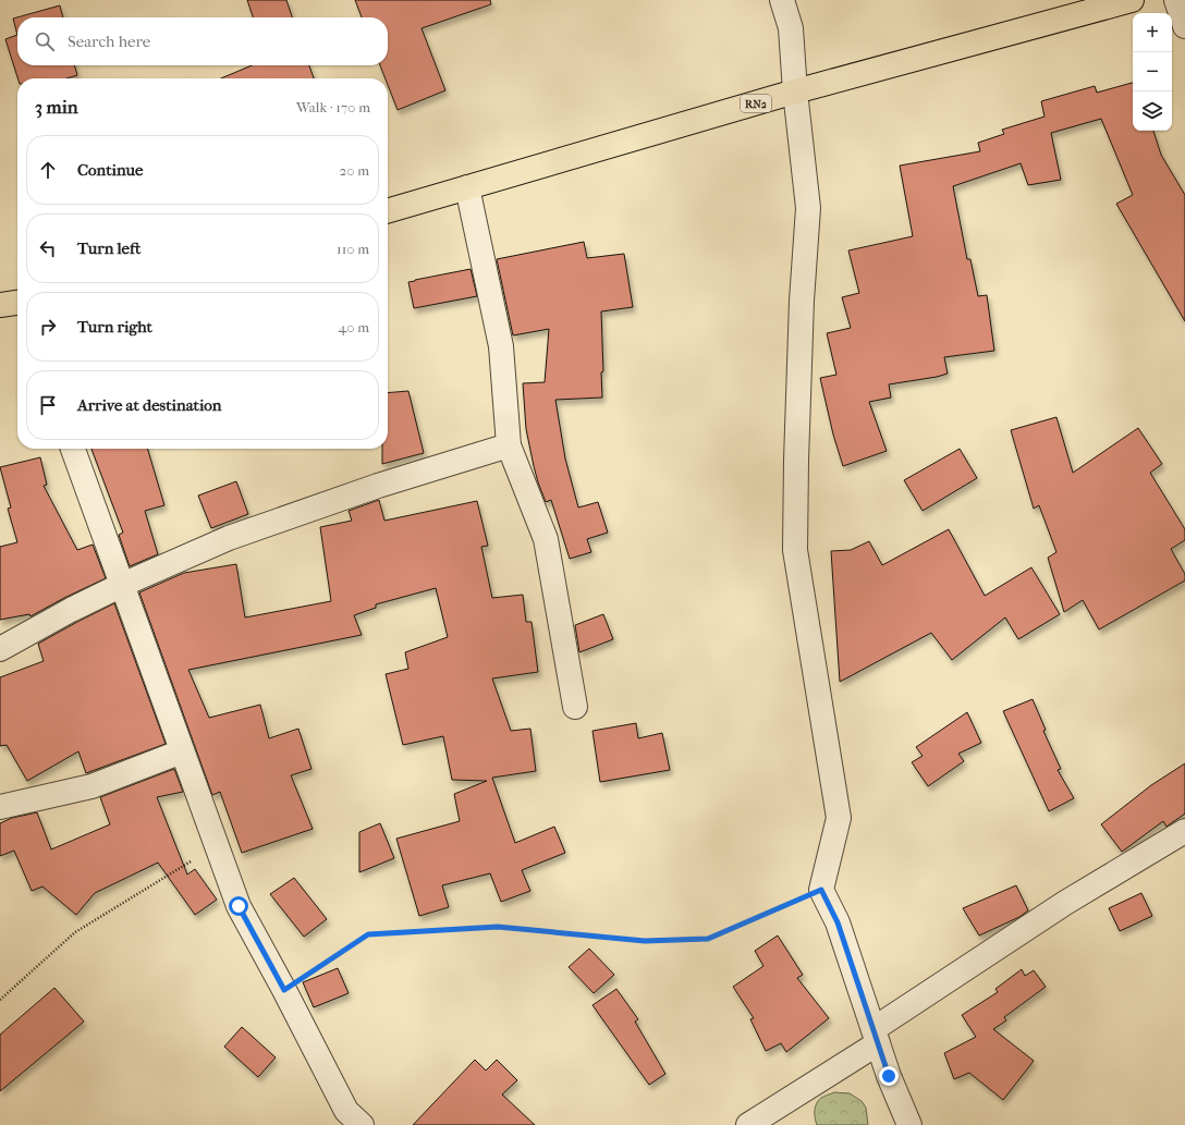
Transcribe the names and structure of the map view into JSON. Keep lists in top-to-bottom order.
{
  "streets": {
    "highway": ["RN2"]
  },
  "page": {
    "map_buttons": ["+", "−"],
    "search": "Search here",
    "heading": ["3 min", "Walk · 170 m"],
    "list": [
      ["Continue", "20 m"],
      ["Turn left", "110 m"],
      ["Turn right", "40 m"],
      "Arrive at destination"
    ]
  }
}
